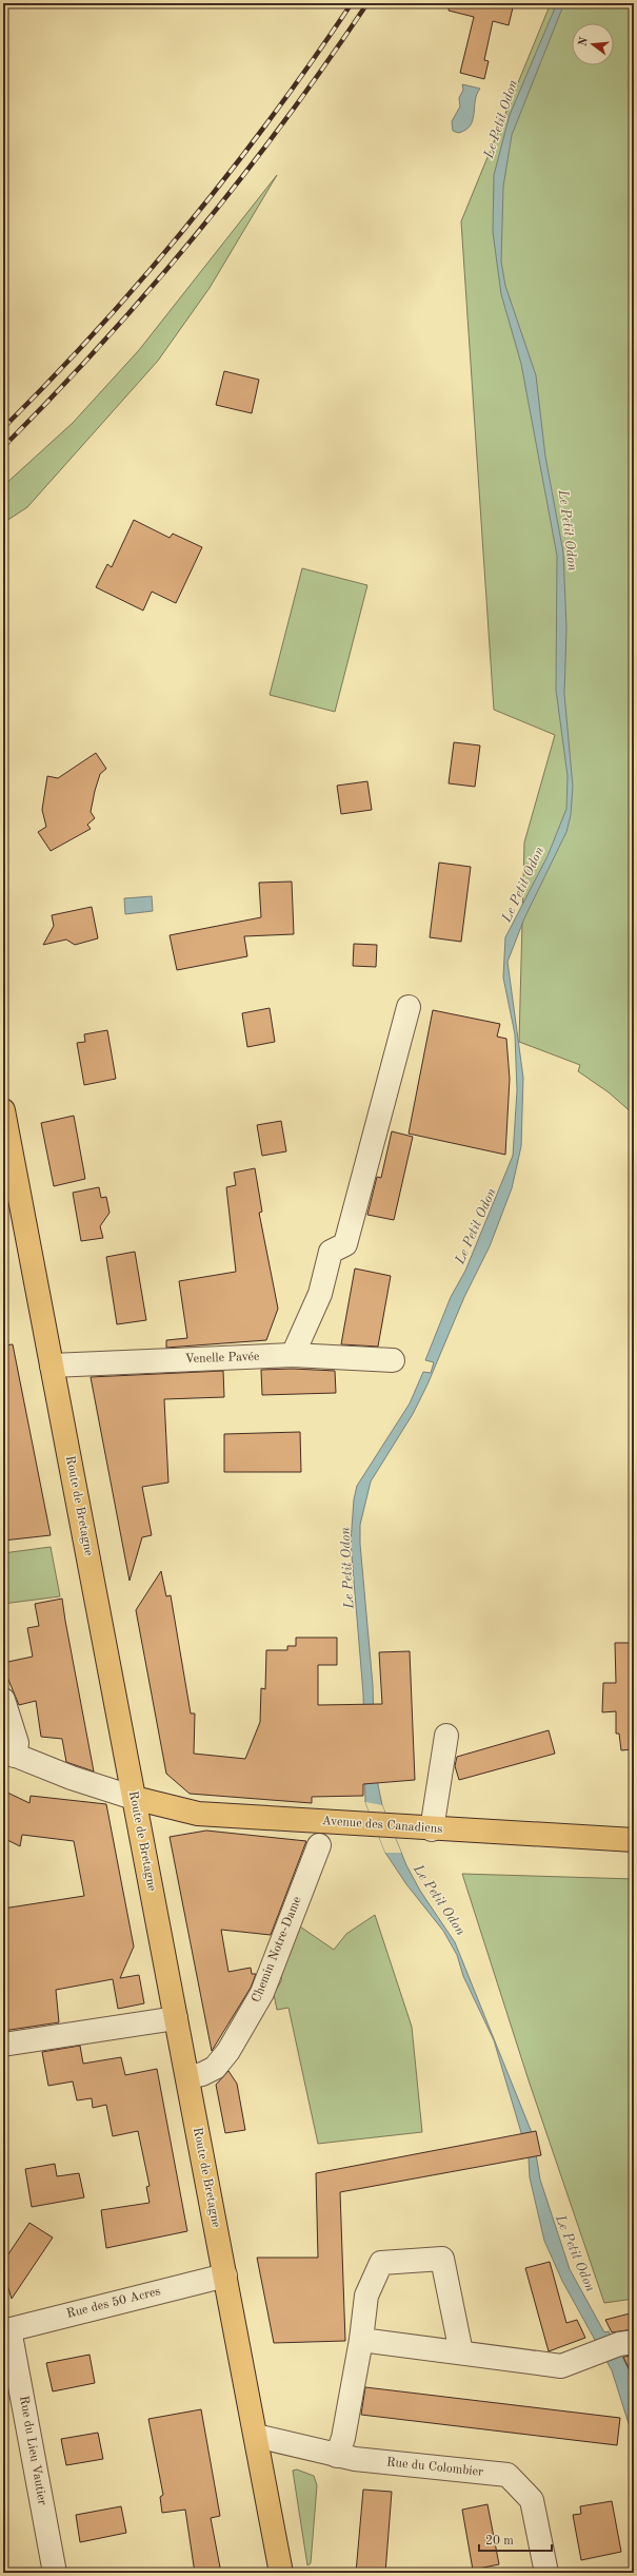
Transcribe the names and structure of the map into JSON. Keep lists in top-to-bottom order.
{
  "streets": {
    "main road": ["Route de Bretagne", "Avenue des Canadiens"],
    "street": [
      "Venelle Pavée",
      "Chemin Notre-Dame",
      "Rue des 50 Acres",
      "Rue du Lieu Vautier",
      "Rue du Colombier"
    ]
  },
  "crossings": [
    ["Venelle Pavée", "Route de Bretagne"],
    ["Route de Bretagne", "Avenue des Canadiens"],
    ["Route de Bretagne", "Chemin Notre-Dame"],
    ["Route de Bretagne", "Rue des 50 Acres"],
    ["Route de Bretagne", "Rue du Colombier"],
    ["Rue des 50 Acres", "Rue du Lieu Vautier"]
  ],
  "water": ["Le Petit Odon"],
  "scale_bar": "20 m",
  "north": "left"
}
